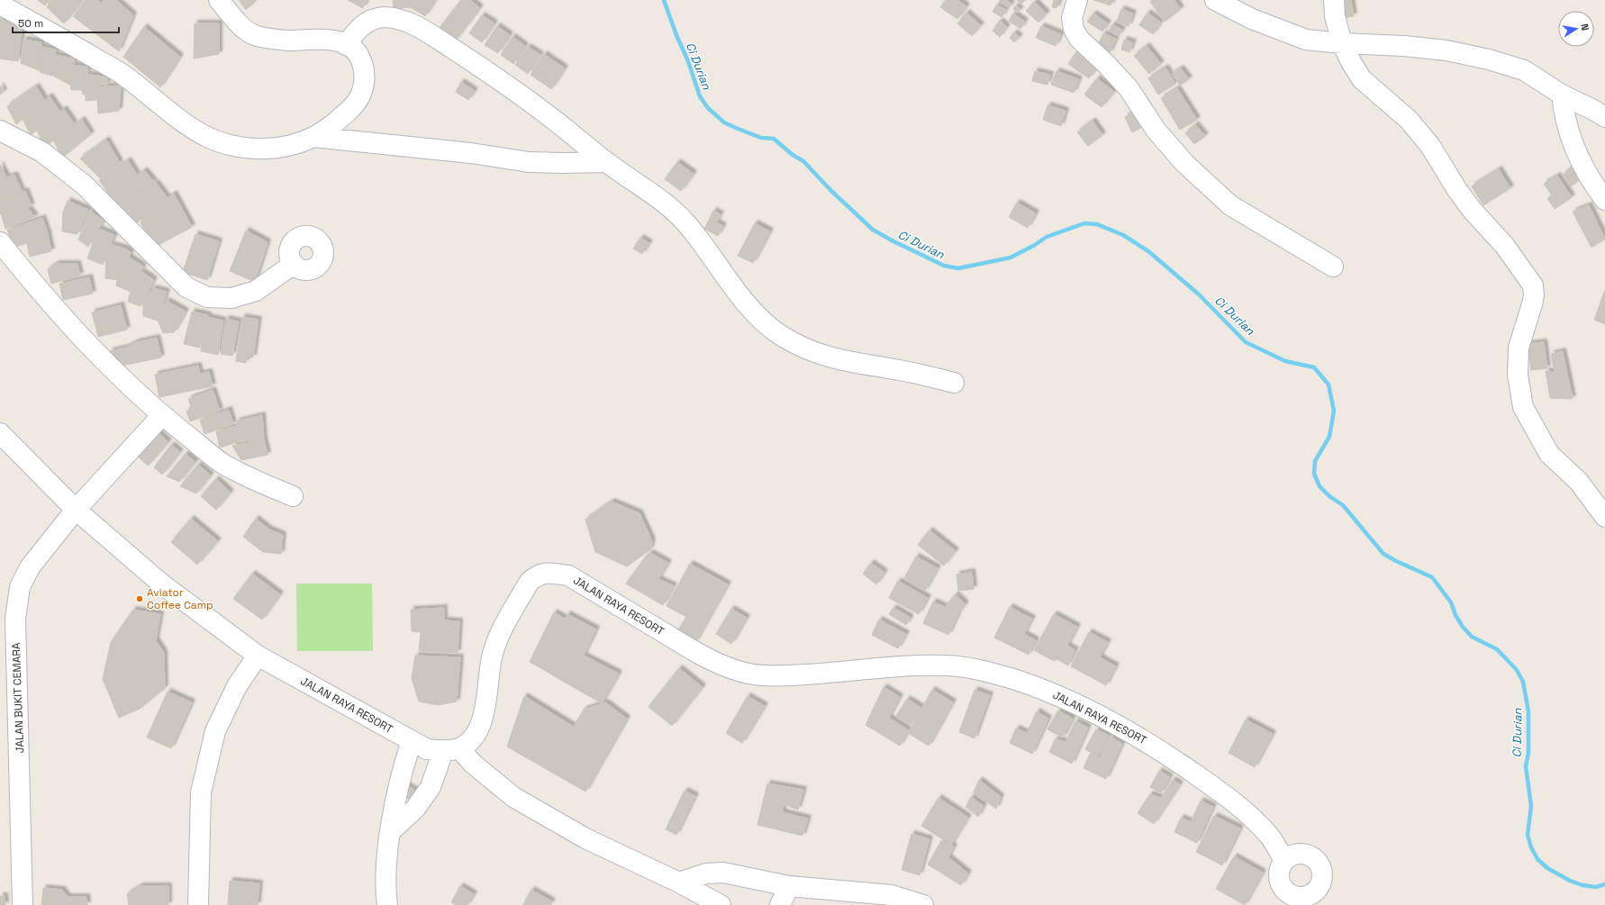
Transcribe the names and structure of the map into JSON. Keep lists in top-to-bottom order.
{
  "streets": {
    "street": ["JALAN RAYA RESORT", "JALAN BUKIT CEMARA"]
  },
  "crossings": [
    ["JALAN RAYA RESORT", "JALAN BUKIT CEMARA"]
  ],
  "water": ["Ci Durian"],
  "places": ["Aviator Coffee Camp"],
  "scale_bar": "50 m",
  "north": "right"
}
